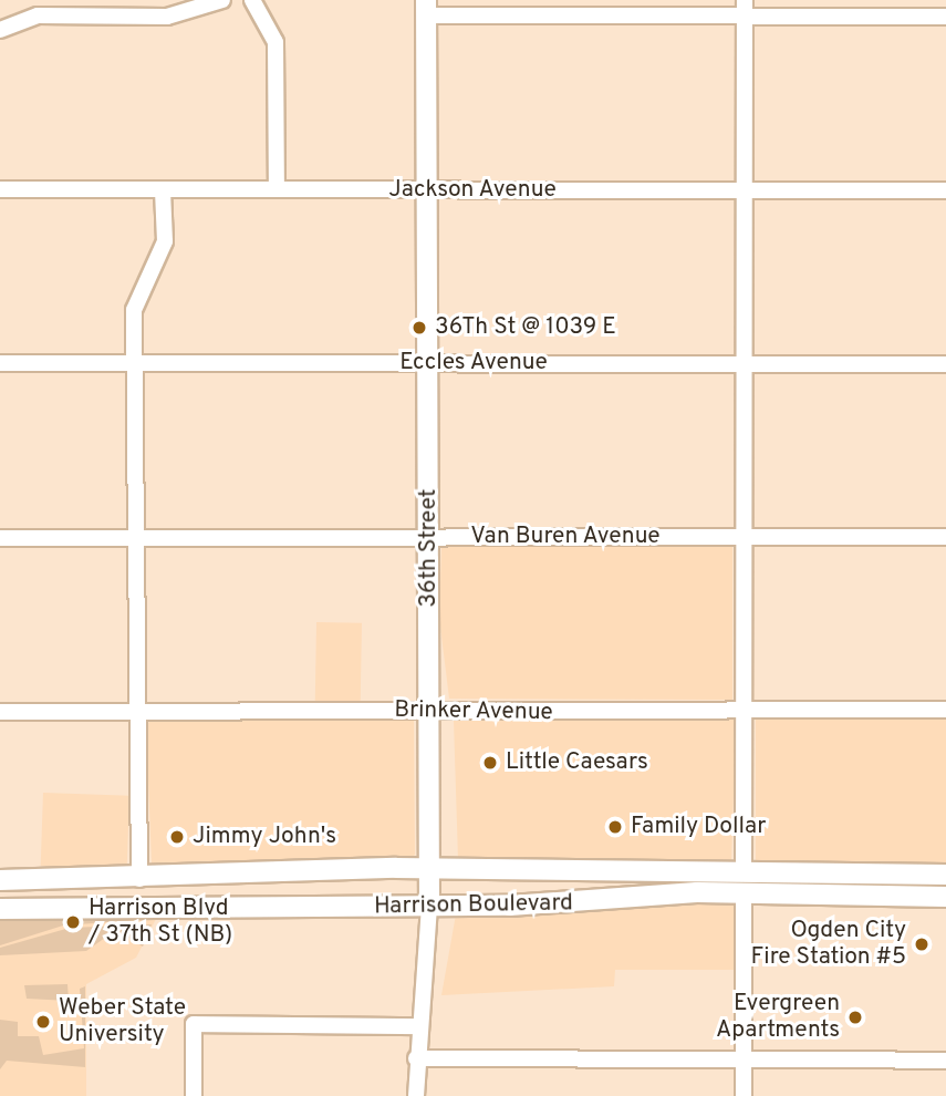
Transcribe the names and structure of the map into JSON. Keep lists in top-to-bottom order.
{
  "streets": {
    "main road": ["36th Street", "Harrison Boulevard"],
    "street": [
      "Jackson Avenue",
      "Eccles Avenue",
      "Van Buren Avenue",
      "Brinker Avenue"
    ]
  },
  "crossings": [
    ["Jackson Avenue", "36th Street"],
    ["Eccles Avenue", "36th Street"],
    ["Van Buren Avenue", "36th Street"],
    ["36th Street", "Brinker Avenue"],
    ["36th Street", "Harrison Boulevard"]
  ],
  "places": [
    "36Th St @ 1039 E",
    "Little Caesars",
    "Family Dollar",
    "Jimmy John's",
    "Harrison Blvd / 37th St (NB)",
    "Ogden City Fire Station #5",
    "Evergreen Apartments",
    "Weber State University"
  ]
}
